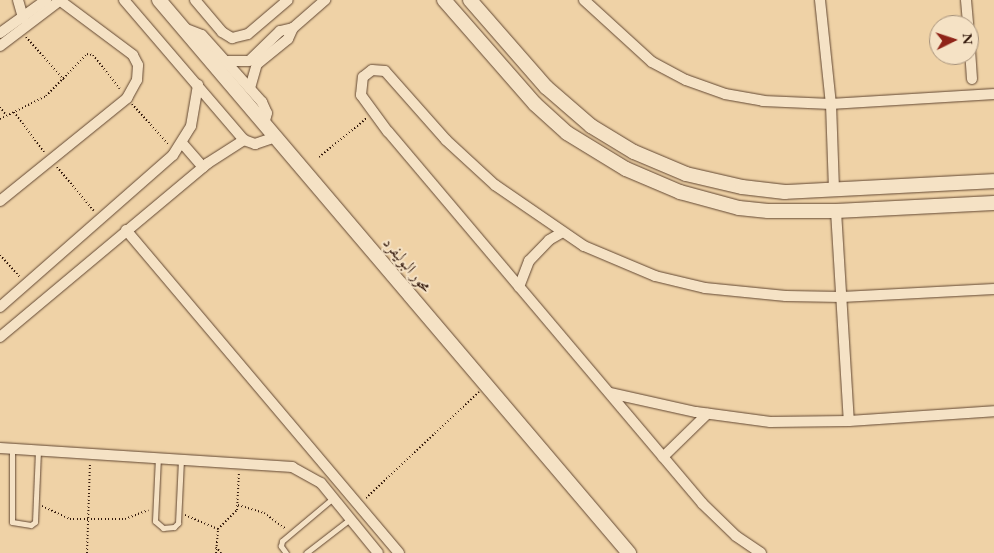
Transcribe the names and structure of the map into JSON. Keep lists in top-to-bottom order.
{
  "streets": {
    "street": ["محور البوليفرد"]
  },
  "north": "right"
}
